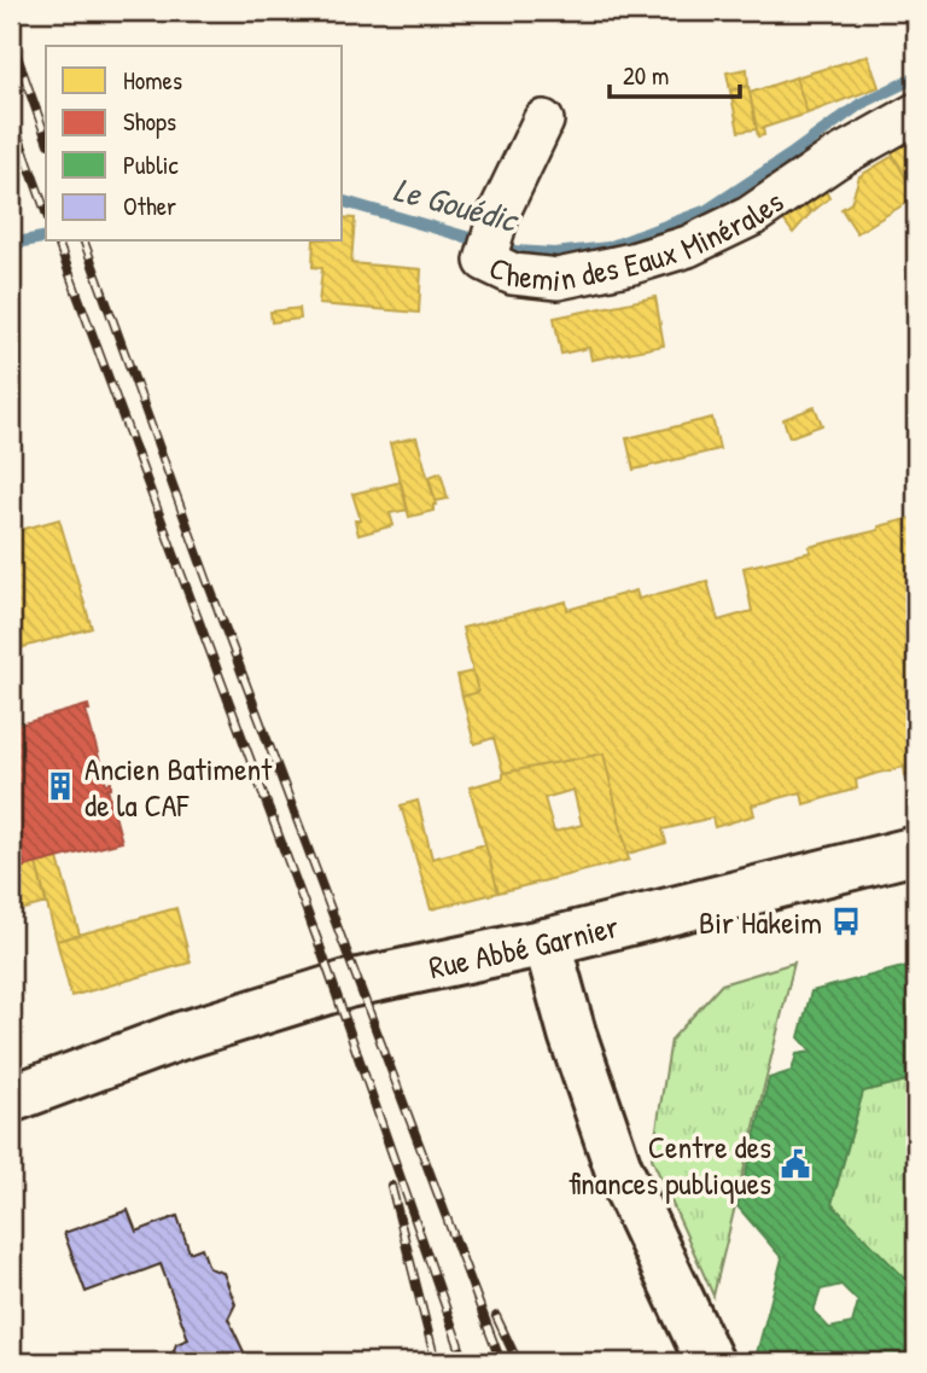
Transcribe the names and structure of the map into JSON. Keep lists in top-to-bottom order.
{
  "streets": {
    "main road": ["Rue Abbé Garnier"],
    "street": ["Chemin des Eaux Minérales"]
  },
  "water": ["Le Gouédic"],
  "places": {
    "building": ["Ancien Batiment de la CAF"],
    "bus stop": ["Bir Hakeim"],
    "public building": ["Centre des finances publiques"]
  },
  "legend": [
    "Homes",
    "Shops",
    "Public",
    "Other"
  ],
  "scale_bar": "20 m"
}
